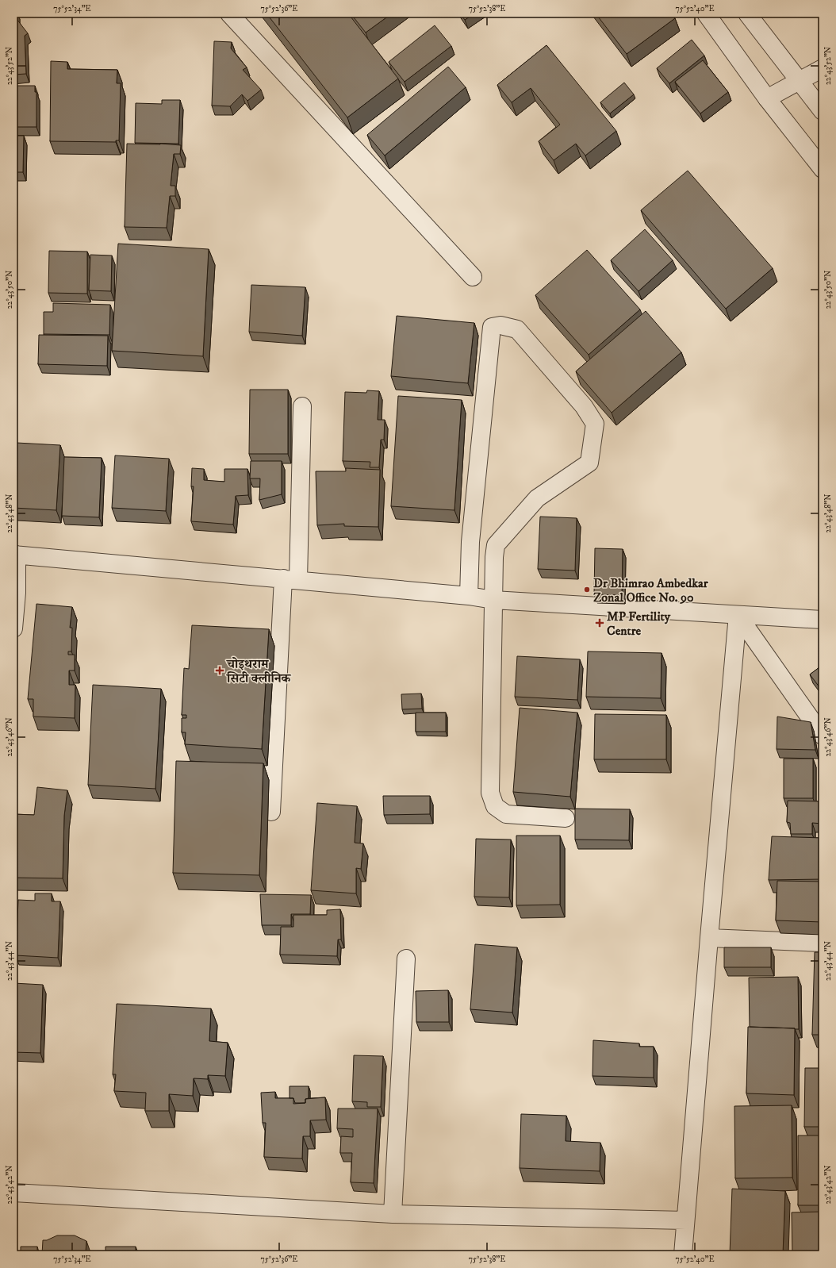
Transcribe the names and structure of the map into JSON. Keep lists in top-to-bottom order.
{
  "places": {
    "other": ["Dr Bhimrao Ambedkar Zonal Office No. 90"],
    "health": ["MP Fertility Centre", "चोइथराम सिटी क्लीनिक"]
  },
  "coordinates": [
    "75°52'34\"E",
    "75°52'36\"E",
    "75°52'38\"E",
    "75°52'40\"E",
    "22°43'52\"N",
    "22°43'50\"N",
    "22°43'48\"N",
    "22°43'46\"N",
    "22°43'44\"N",
    "22°43'42\"N"
  ]
}
